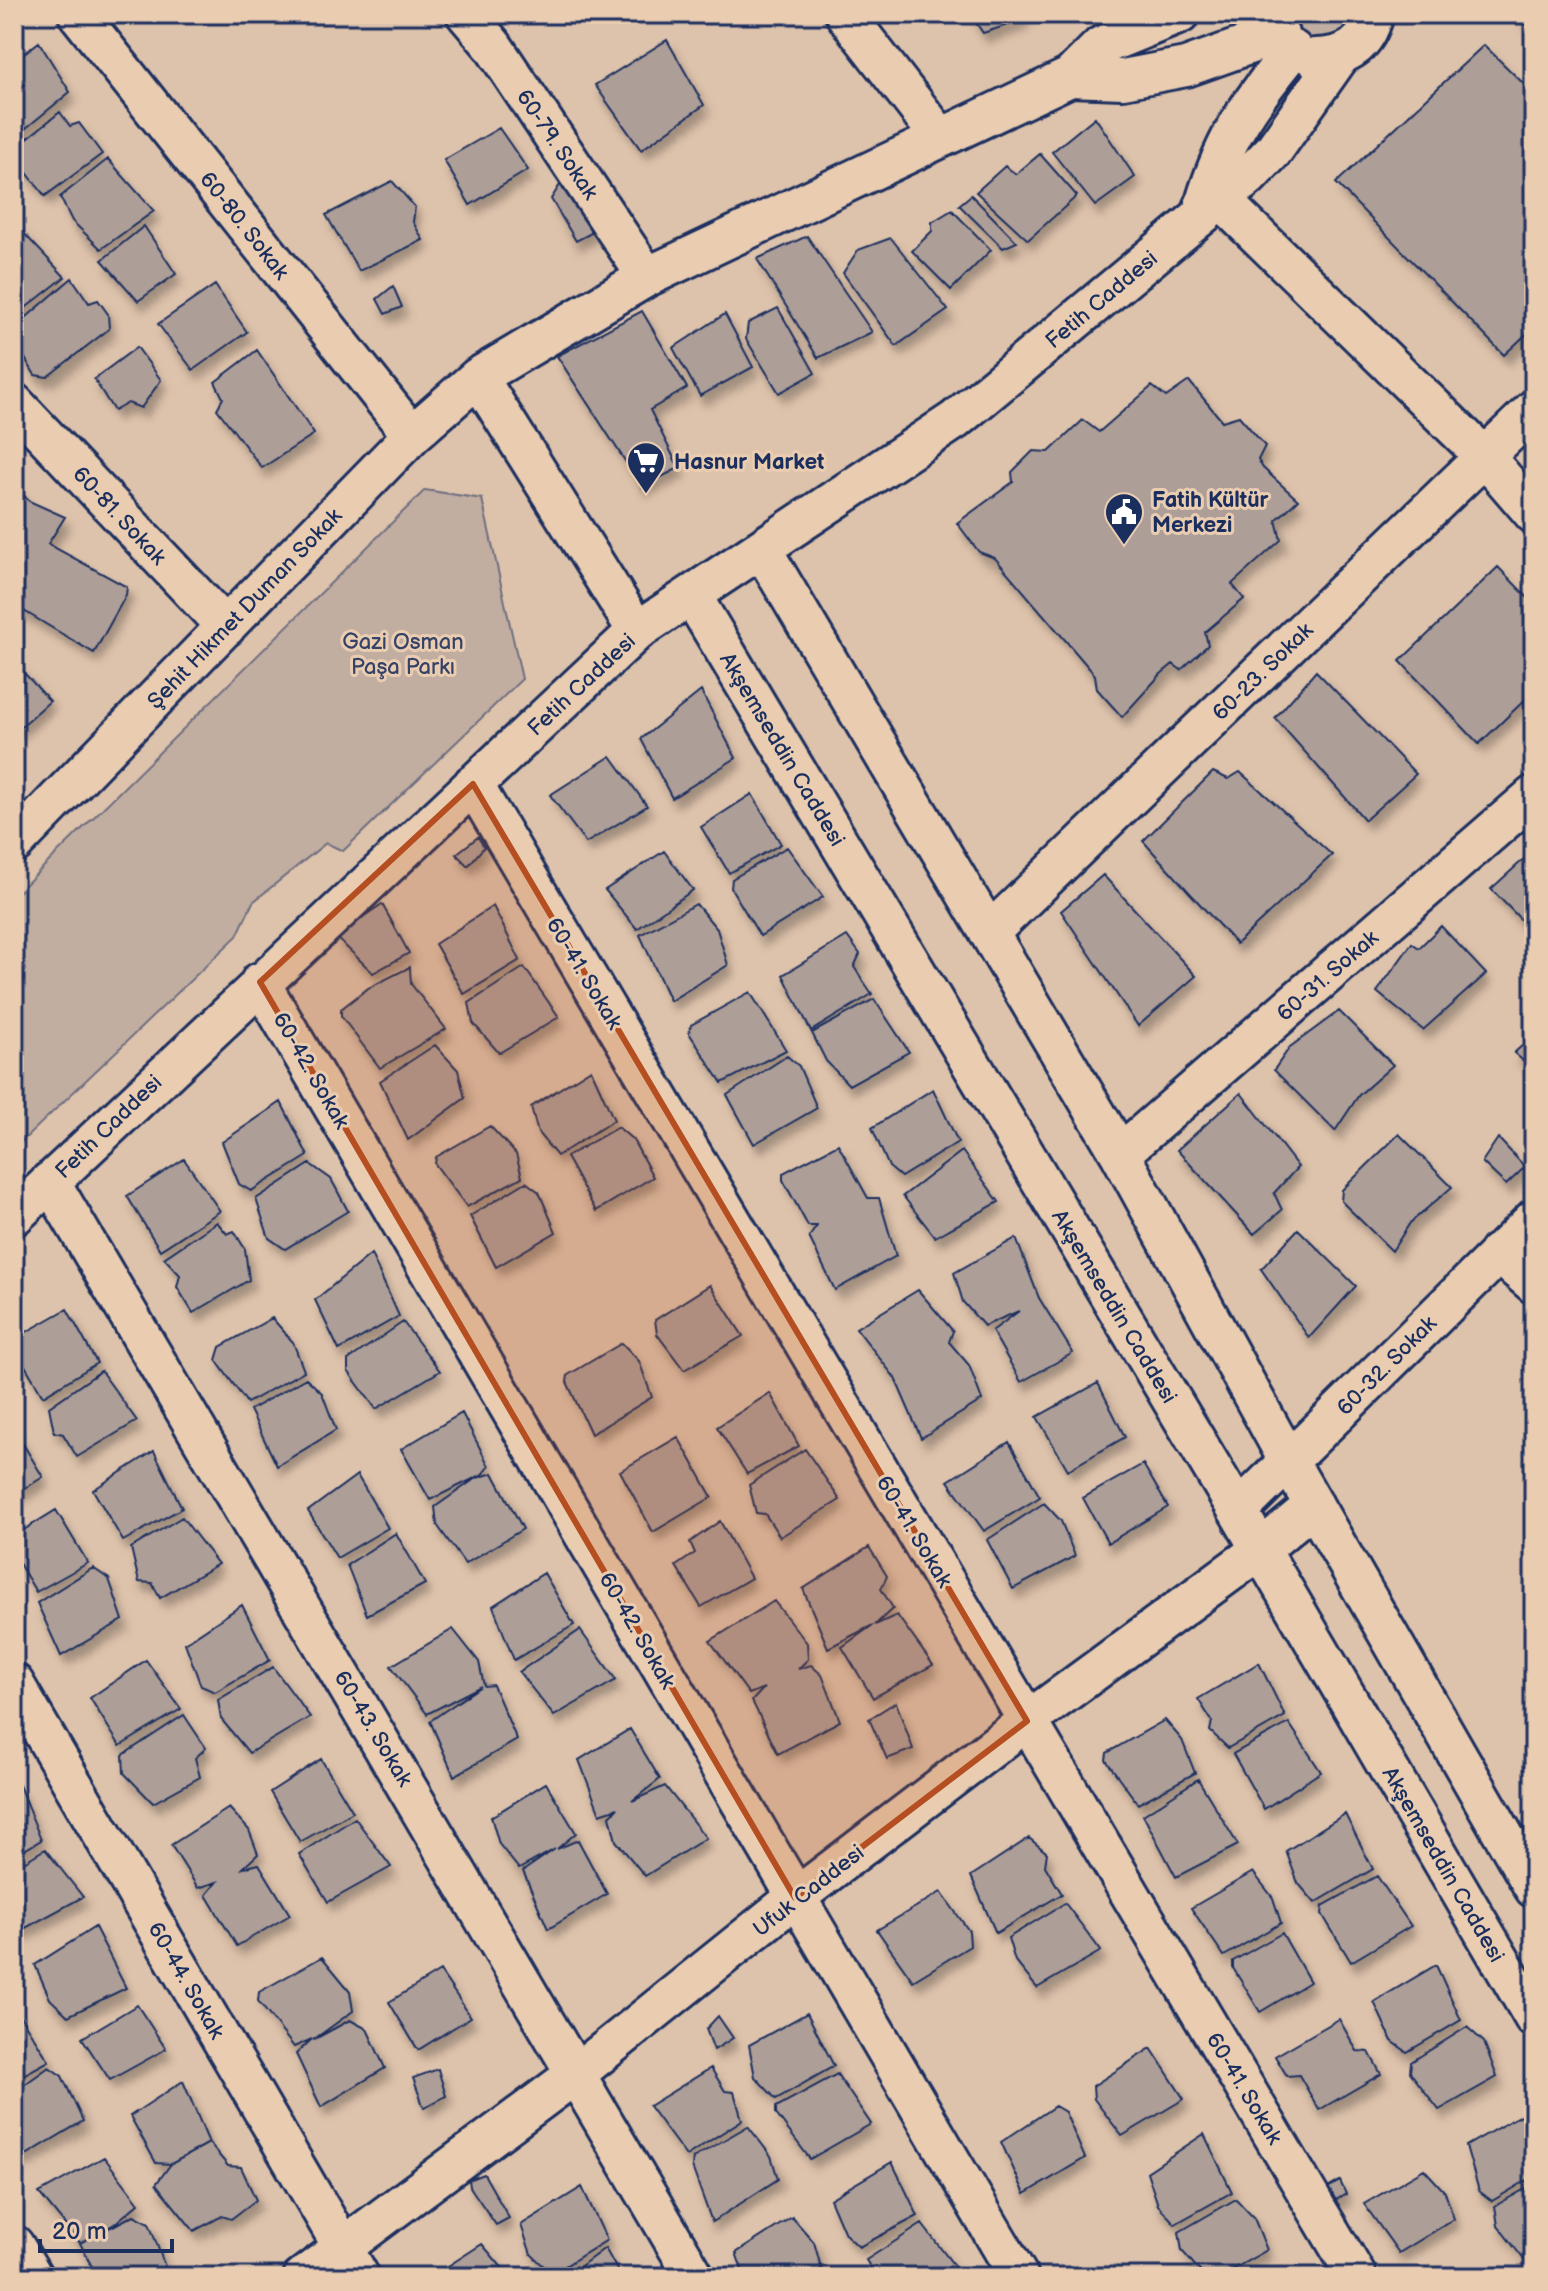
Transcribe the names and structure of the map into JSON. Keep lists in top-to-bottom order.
{
  "streets": {
    "street": [
      "60-79. Sokak",
      "60-80. Sokak",
      "Fetih Caddesi",
      "60-81. Sokak",
      "Şehit Hikmet Duman Sokak",
      "60-23. Sokak",
      "Akşemseddin Caddesi",
      "60-41. Sokak",
      "60-31. Sokak",
      "60-42. Sokak",
      "60-32. Sokak",
      "60-43. Sokak",
      "Ufuk Caddesi",
      "60-44. Sokak"
    ]
  },
  "crossings": [
    ["60-79. Sokak", "Şehit Hikmet Duman Sokak"],
    ["60-80. Sokak", "Şehit Hikmet Duman Sokak"],
    ["Fetih Caddesi", "Akşemseddin Caddesi"],
    ["Fetih Caddesi", "60-41. Sokak"],
    ["Fetih Caddesi", "60-42. Sokak"],
    ["Fetih Caddesi", "60-43. Sokak"],
    ["60-81. Sokak", "Şehit Hikmet Duman Sokak"],
    ["Akşemseddin Caddesi", "60-32. Sokak"],
    ["Akşemseddin Caddesi", "Ufuk Caddesi"],
    ["60-41. Sokak", "Ufuk Caddesi"],
    ["60-42. Sokak", "Ufuk Caddesi"],
    ["60-43. Sokak", "Ufuk Caddesi"],
    ["Ufuk Caddesi", "60-44. Sokak"]
  ],
  "parks": ["Gazi Osman Paşa Parkı"],
  "places": {
    "supermarket": ["Hasnur Market"],
    "public building": ["Fatih Kültür Merkezi"]
  },
  "scale_bar": "20 m"
}
